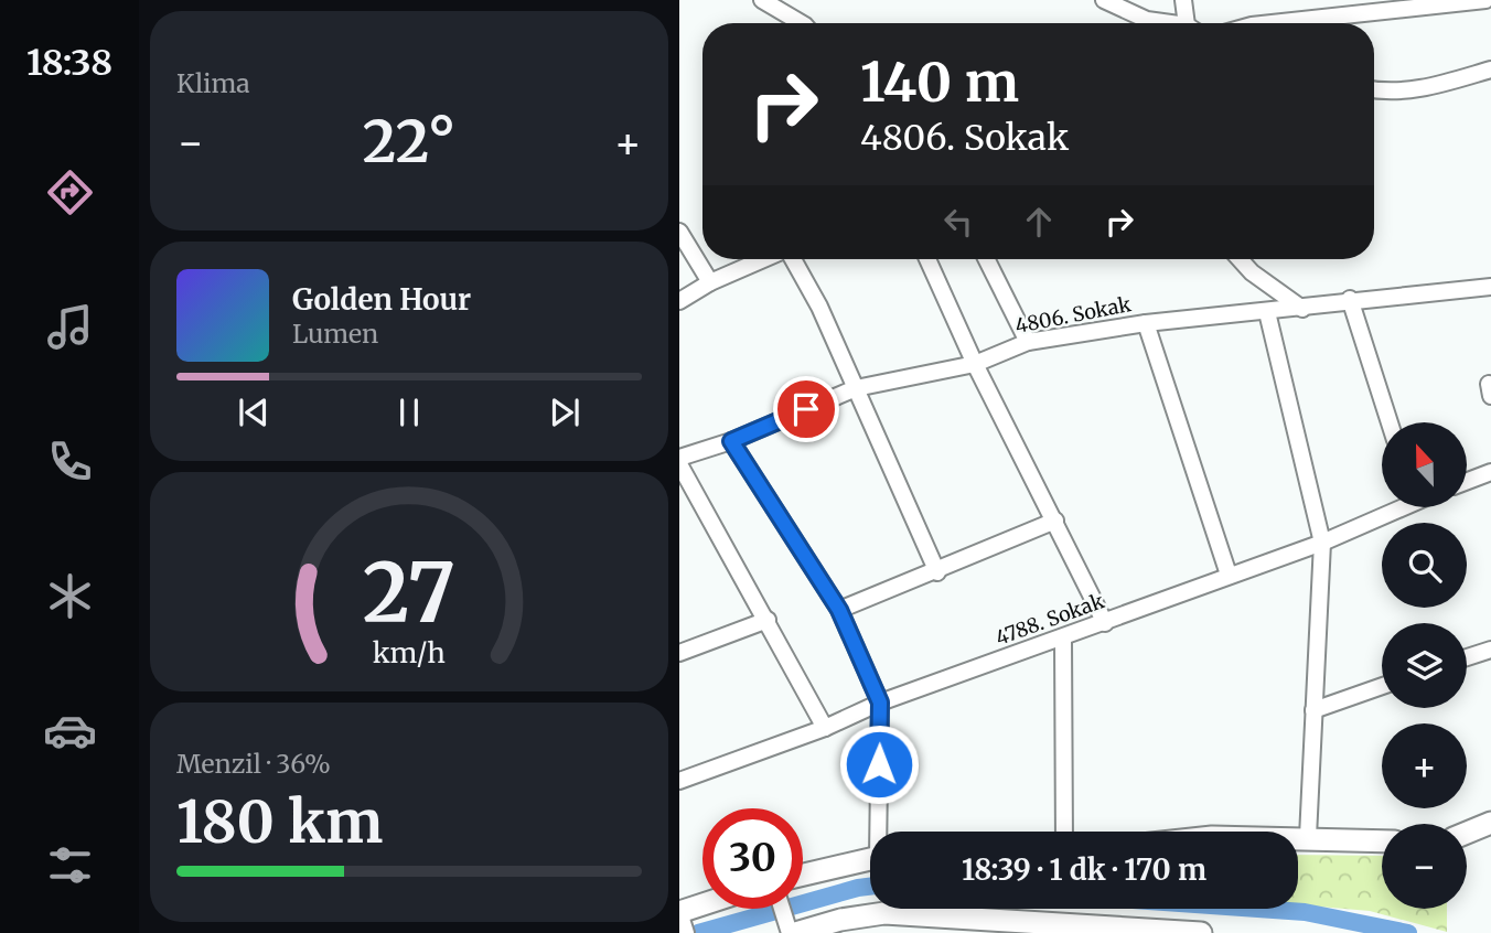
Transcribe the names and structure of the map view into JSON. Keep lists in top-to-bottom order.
{
  "streets": {
    "street": ["4806. Sokak", "4788. Sokak"]
  },
  "north": "top",
  "page": {
    "tabs": "18:38",
    "tile": [
      "Klima",
      ["Menzil · 36%", "180 km"]
    ],
    "turn": ["140 m", "4806. Sokak"],
    "heat": ["−", "22°", "+"],
    "song": ["Golden Hour", "Lumen"],
    "map_buttons": ["+", "−"],
    "limit": "30",
    "trip": "18:39 · 1 dk · 170 m",
    "gauge": ["27", "km/h"]
  }
}
